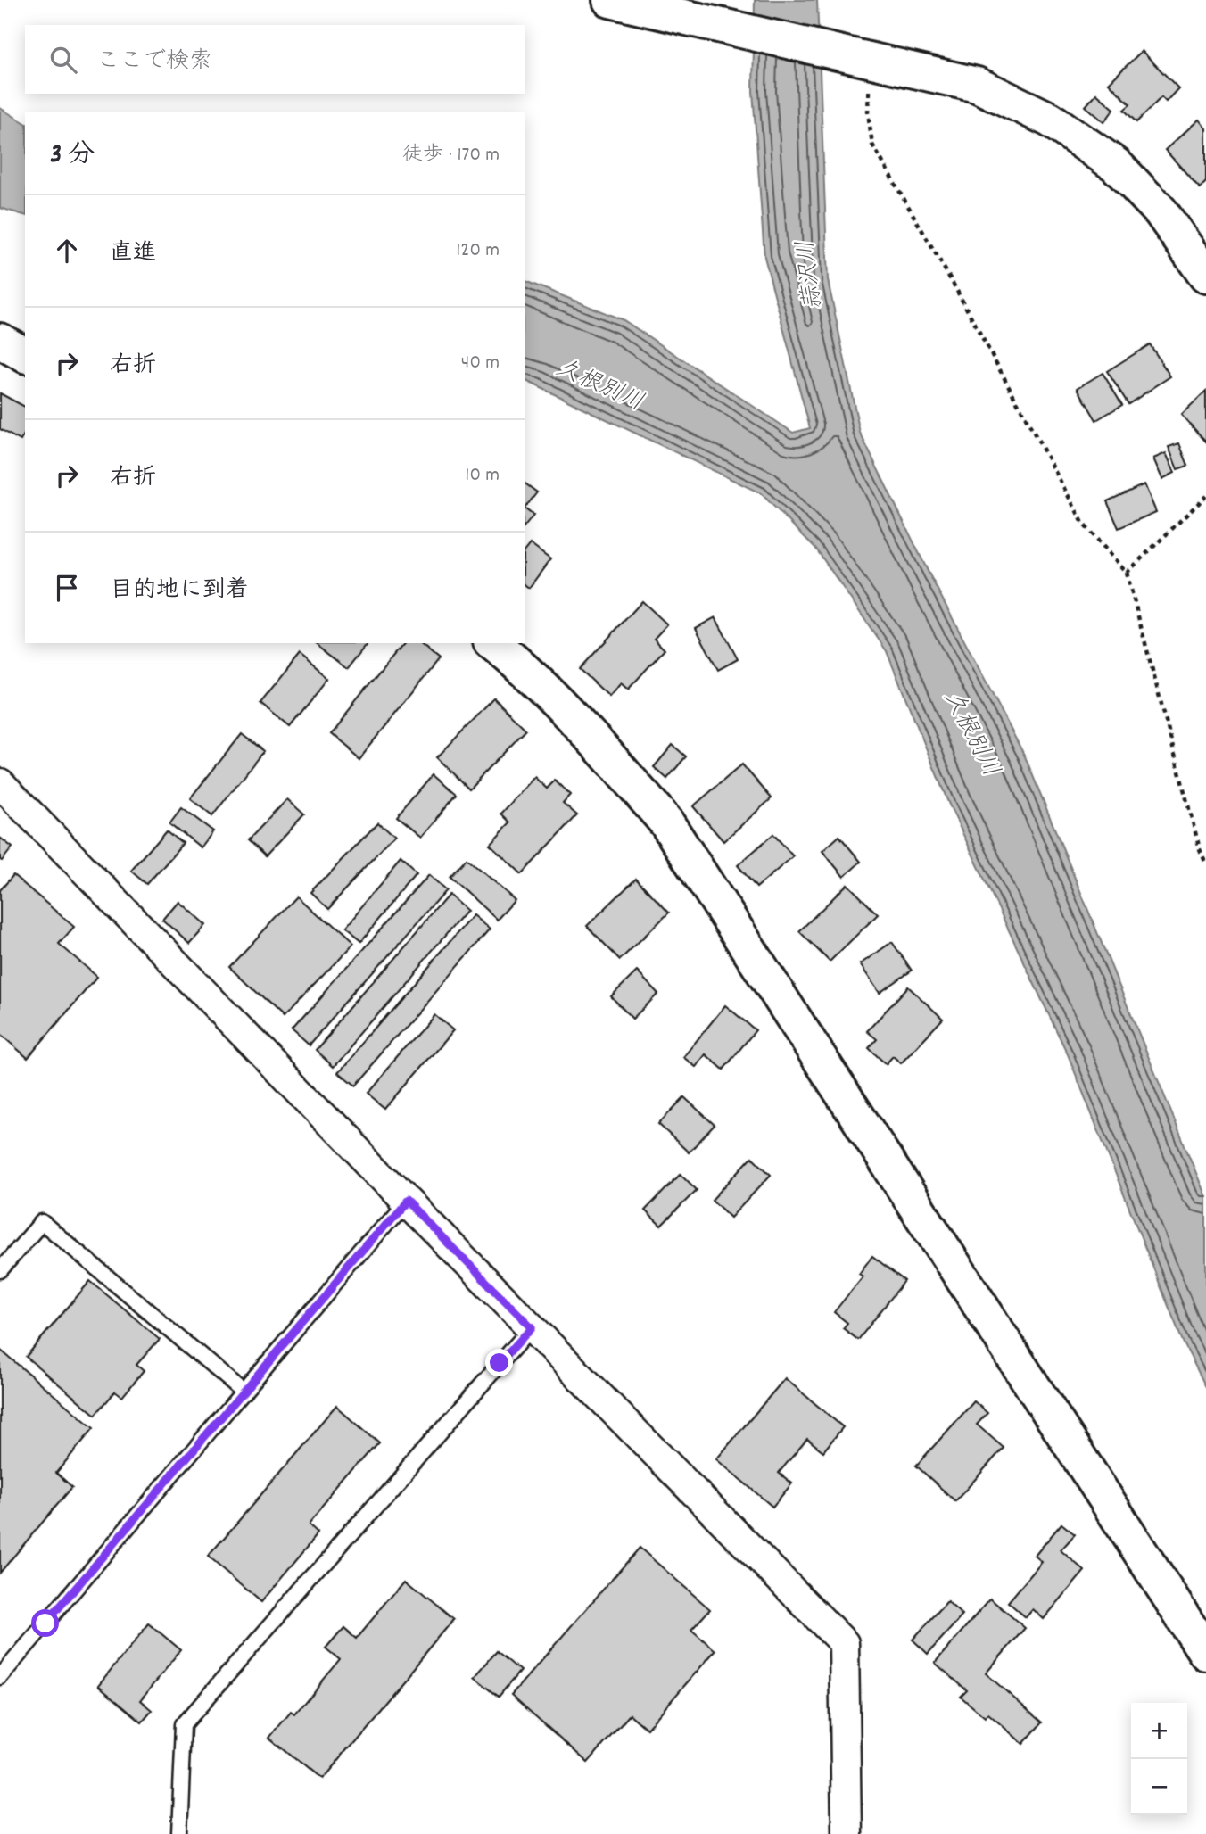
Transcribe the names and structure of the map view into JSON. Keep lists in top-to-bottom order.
{
  "water": ["蒜沢川", "久根別川"],
  "page": {
    "search": "ここで検索",
    "heading": ["3 分", "徒歩 · 170 m"],
    "list": [
      ["直進", "120 m"],
      ["右折", "40 m"],
      ["右折", "10 m"],
      "目的地に到着"
    ],
    "map_buttons": ["+", "−"]
  }
}
